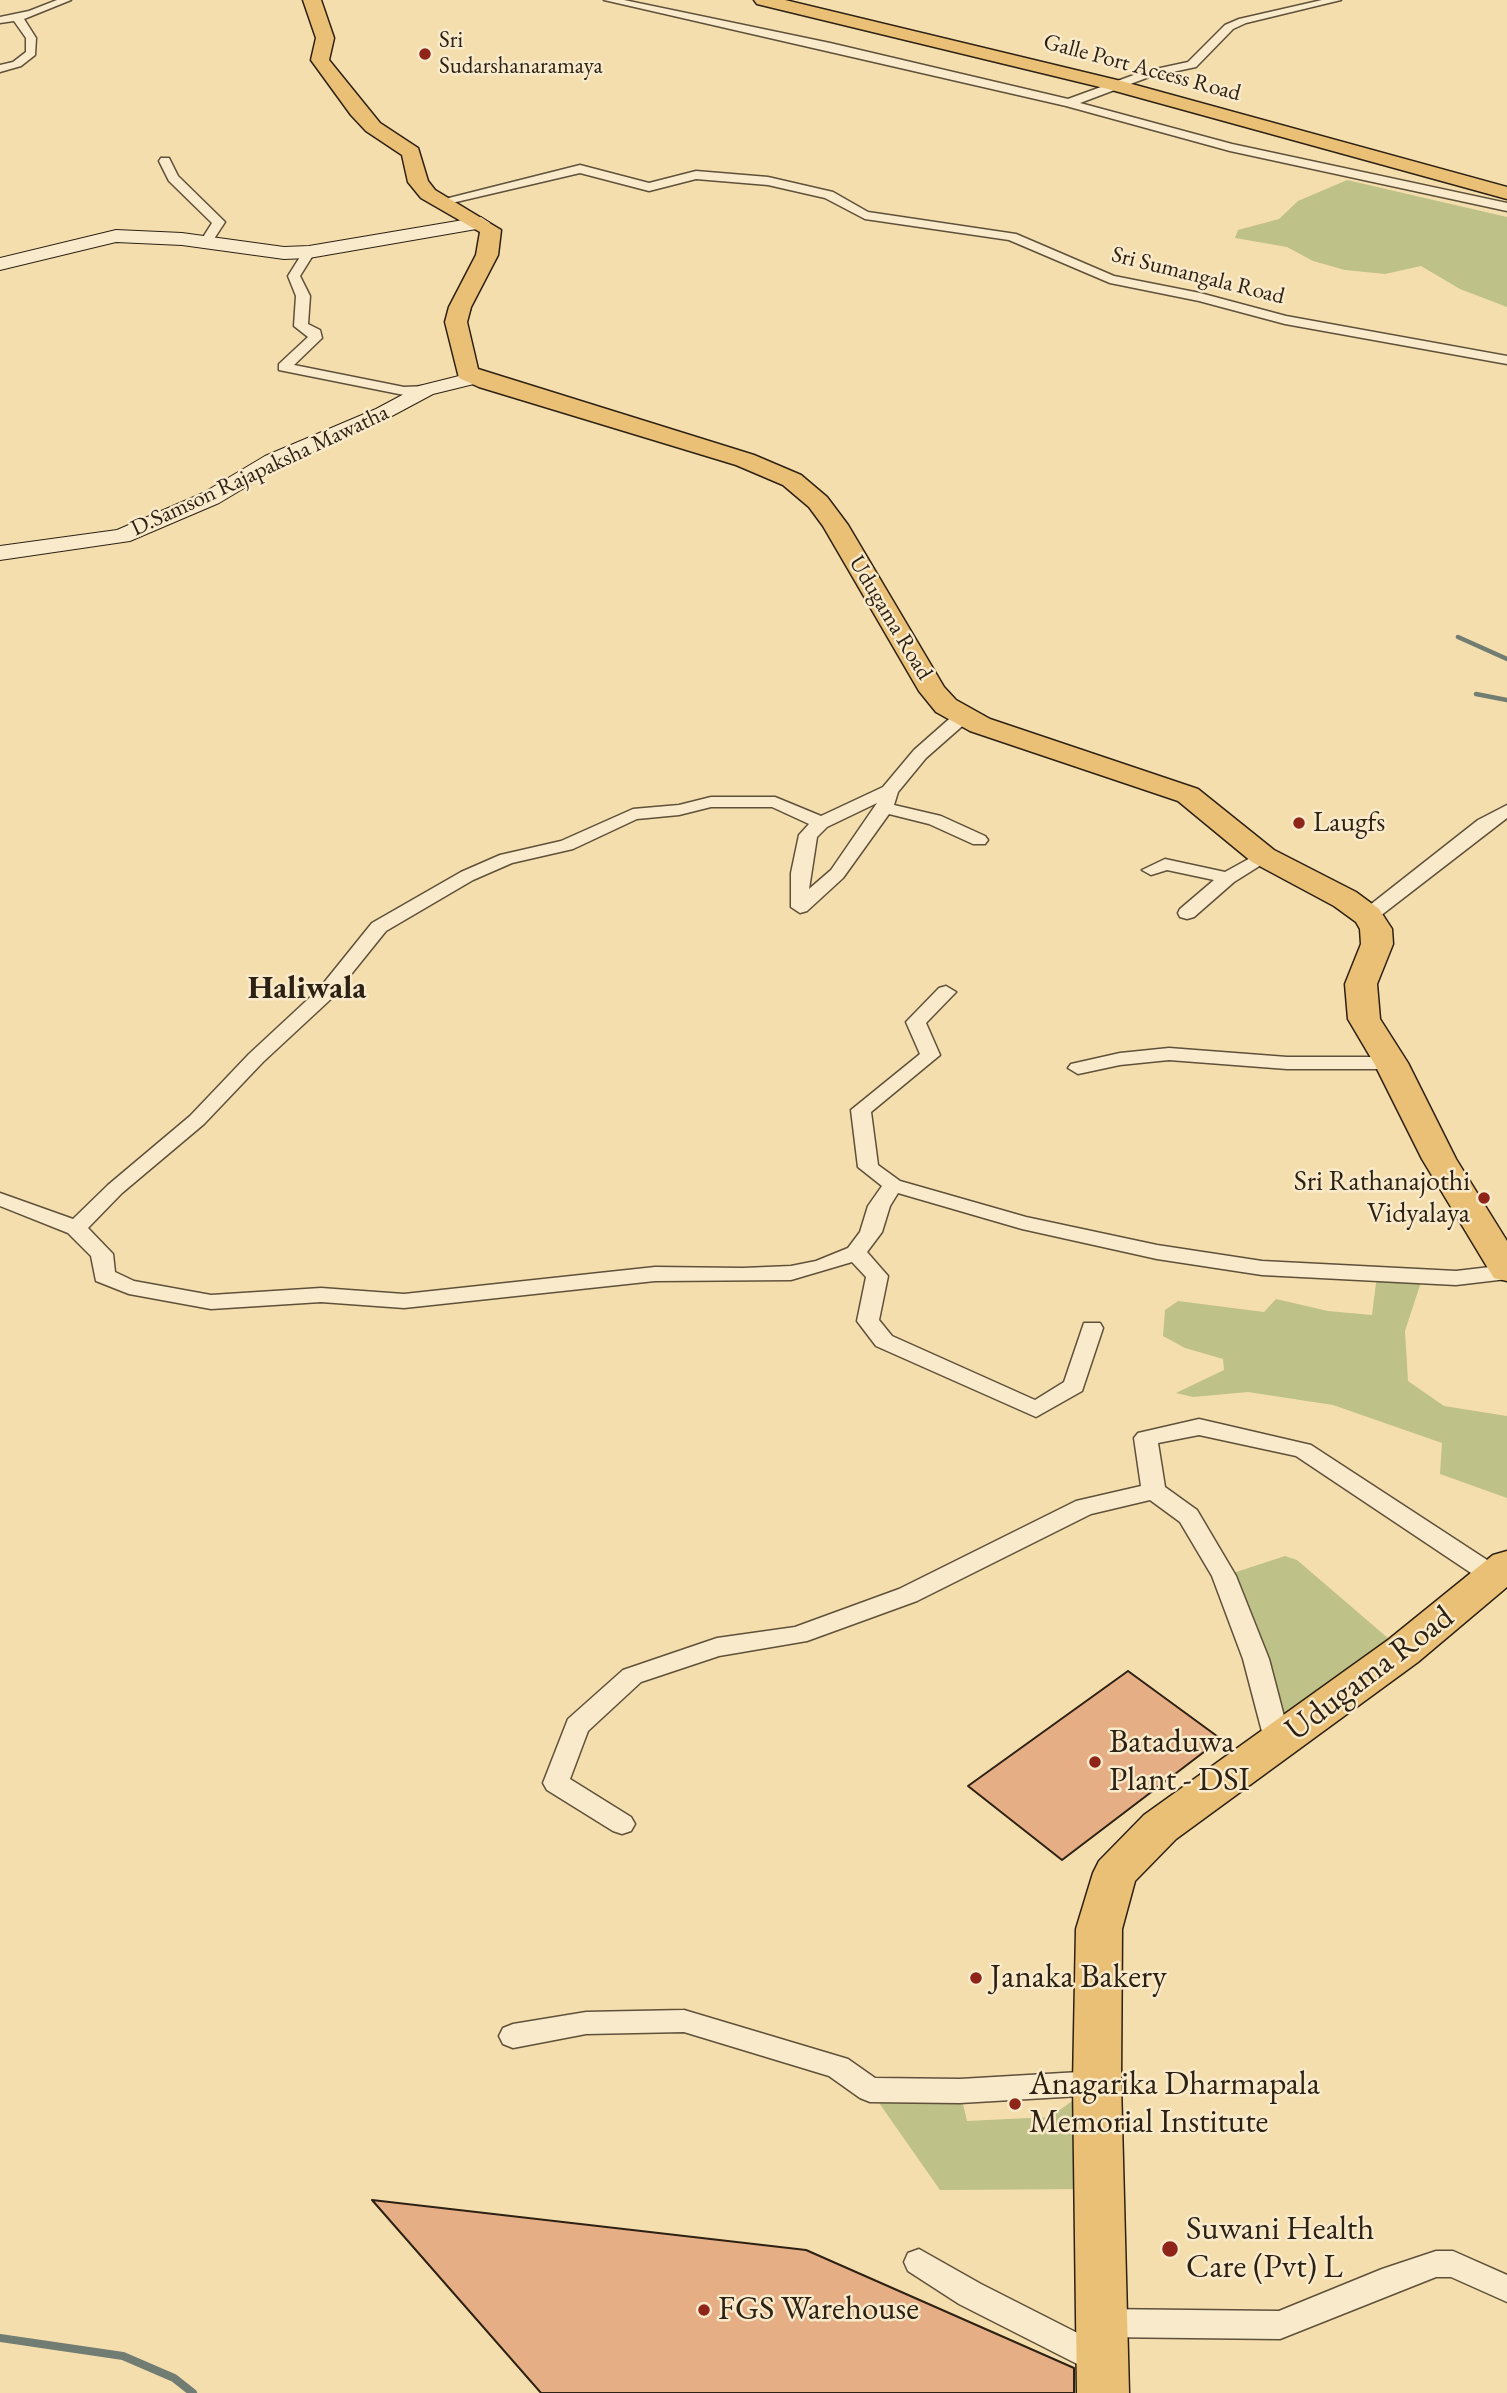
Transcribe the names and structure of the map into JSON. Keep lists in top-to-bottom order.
{
  "streets": {
    "main road": ["Galle Port Access Road", "D.Samson Rajapaksha Mawatha", "Udugama Road"],
    "street": ["Sri Sumangala Road"]
  },
  "crossings": [
    ["D.Samson Rajapaksha Mawatha", "Udugama Road"]
  ],
  "districts": ["Haliwala"],
  "places": [
    "Sri Sudarshanaramaya",
    "Laugfs",
    "Sri Rathanajothi Vidyalaya",
    "Bataduwa Plant - DSI",
    "Janaka Bakery",
    "Anagarika Dharmapala Memorial Institute",
    "Suwani Health Care (Pvt) L",
    "FGS Warehouse"
  ]
}
